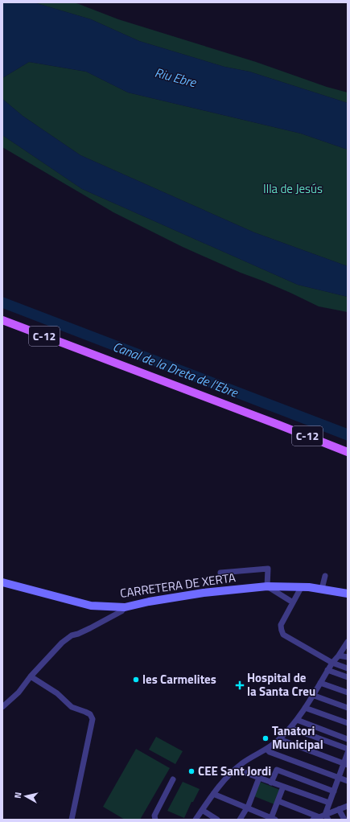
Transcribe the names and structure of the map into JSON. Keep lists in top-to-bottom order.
{
  "streets": {
    "main road": ["C-12", "CARRETERA DE XERTA"]
  },
  "water": ["Riu Ebre", "Canal de la Dreta de l'Ebre"],
  "parks": ["Illa de Jesús"],
  "places": {
    "other": ["les Carmelites", "Tanatori Municipal", "CEE Sant Jordi"],
    "health": ["Hospital de la Santa Creu"]
  },
  "north": "left"
}
